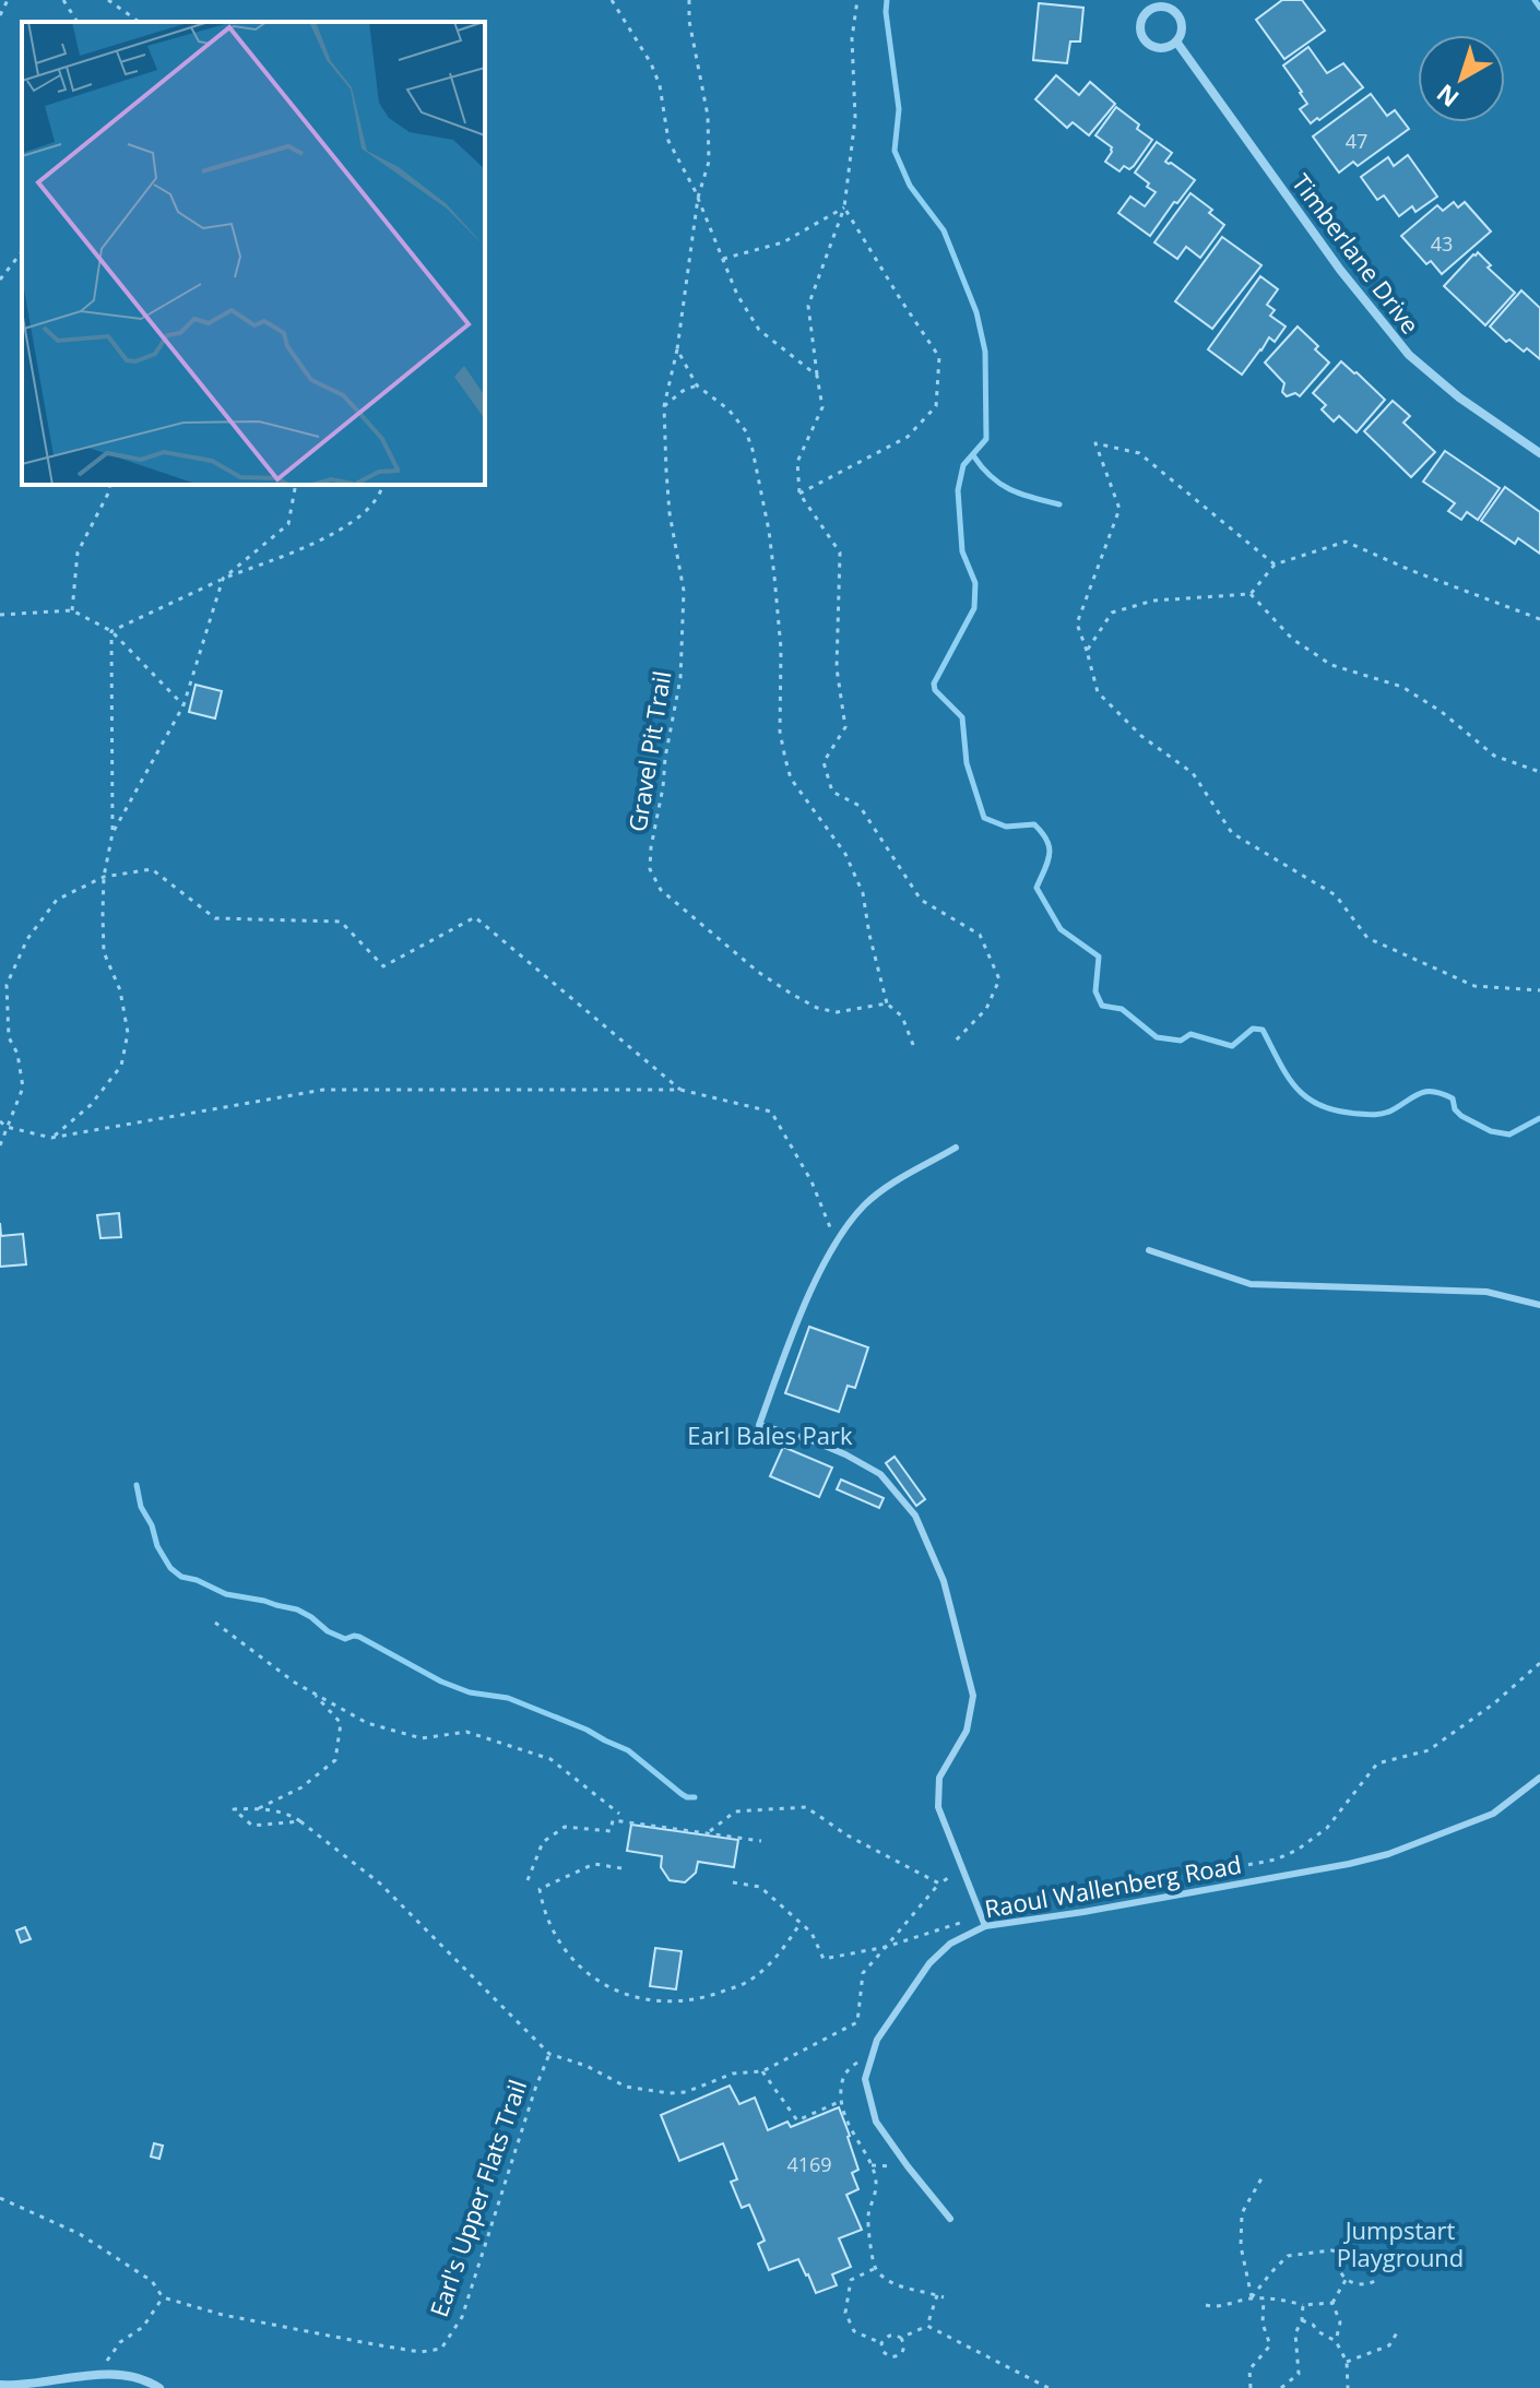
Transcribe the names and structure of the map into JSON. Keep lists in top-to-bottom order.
{
  "streets": {
    "street": ["Timberlane Drive"],
    "lane": ["Raoul Wallenberg Road"],
    "path": ["Gravel Pit Trail", "Earl's Upper Flats Trail"]
  },
  "parks": ["Earl Bales Park", "Jumpstart Playground"],
  "house_numbers": ["47", "43", "4169"],
  "north": "bottom left"
}
